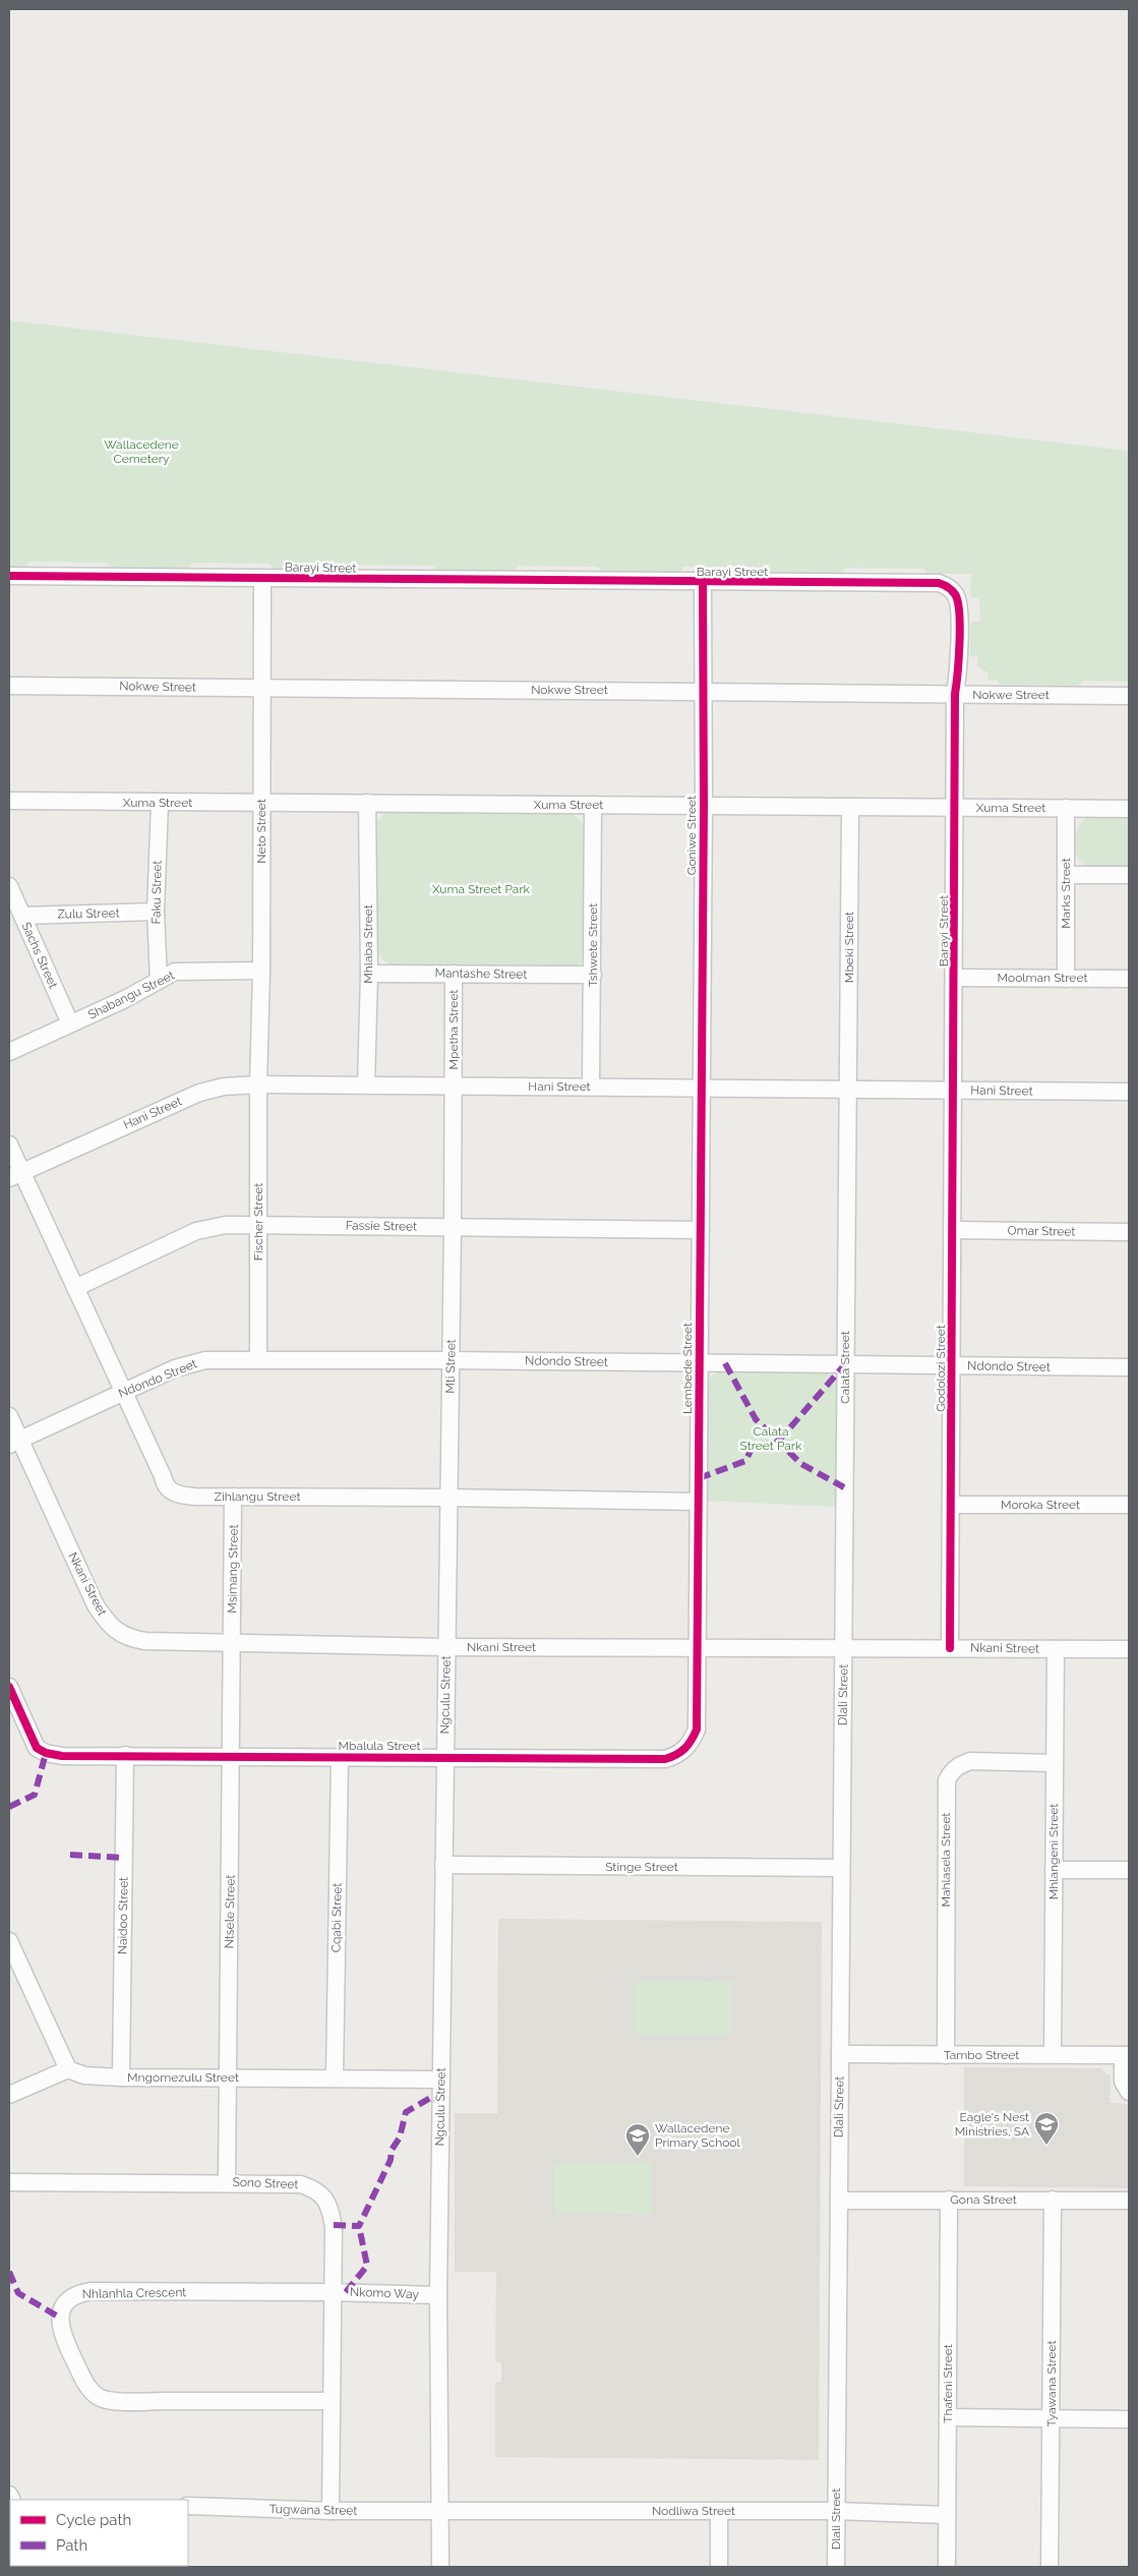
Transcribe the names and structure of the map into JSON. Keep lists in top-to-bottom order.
{
  "streets": {
    "street": [
      "Barayi Street",
      "Nokwe Street",
      "Xuma Street",
      "Neto Street",
      "Goniwe Street",
      "Faku Street",
      "Marks Street",
      "Zulu Street",
      "Mhlaba Street",
      "Tshwete Street",
      "Mbeki Street",
      "Sachs Street",
      "Mantashe Street",
      "Moolman Street",
      "Shabangu Street",
      "Mpetha Street",
      "Hani Street",
      "Fischer Street",
      "Fassie Street",
      "Omar Street",
      "Ndondo Street",
      "Mti Street",
      "Calata Street",
      "Lembede Street",
      "Godolozi Street",
      "Zihlangu Street",
      "Moroka Street",
      "Msimang Street",
      "Nkani Street",
      "Ngculu Street",
      "Dlali Street",
      "Mbalula Street",
      "Mhlangeni Street",
      "Mahlasela Street",
      "Stinge Street",
      "Ntsele Street",
      "Naidoo Street",
      "Cqabi Street",
      "Tambo Street",
      "Mngomezulu Street",
      "Sono Street",
      "Gona Street",
      "Nhlanhla Crescent",
      "Nkomo Way",
      "Thafeni Street",
      "Tyawana Street",
      "Tugwana Street",
      "Nodliwa Street"
    ]
  },
  "crossings": [
    ["Barayi Street", "Nokwe Street"],
    ["Barayi Street", "Xuma Street"],
    ["Barayi Street", "Neto Street"],
    ["Barayi Street", "Goniwe Street"],
    ["Barayi Street", "Moolman Street"],
    ["Barayi Street", "Hani Street"],
    ["Barayi Street", "Godolozi Street"],
    ["Nokwe Street", "Neto Street"],
    ["Nokwe Street", "Goniwe Street"],
    ["Xuma Street", "Neto Street"],
    ["Xuma Street", "Goniwe Street"],
    ["Xuma Street", "Faku Street"],
    ["Xuma Street", "Marks Street"],
    ["Xuma Street", "Mhlaba Street"],
    ["Xuma Street", "Tshwete Street"],
    ["Xuma Street", "Mbeki Street"],
    ["Neto Street", "Shabangu Street"],
    ["Neto Street", "Hani Street"],
    ["Neto Street", "Fischer Street"],
    ["Goniwe Street", "Hani Street"],
    ["Goniwe Street", "Lembede Street"],
    ["Faku Street", "Zulu Street"],
    ["Faku Street", "Shabangu Street"],
    ["Marks Street", "Moolman Street"],
    ["Zulu Street", "Sachs Street"],
    ["Mhlaba Street", "Mantashe Street"],
    ["Mhlaba Street", "Hani Street"],
    ["Tshwete Street", "Mantashe Street"],
    ["Tshwete Street", "Hani Street"],
    ["Mbeki Street", "Hani Street"],
    ["Mbeki Street", "Calata Street"],
    ["Sachs Street", "Shabangu Street"],
    ["Mantashe Street", "Mpetha Street"],
    ["Mpetha Street", "Hani Street"],
    ["Mpetha Street", "Mti Street"],
    ["Hani Street", "Fischer Street"],
    ["Hani Street", "Mti Street"],
    ["Hani Street", "Calata Street"],
    ["Hani Street", "Lembede Street"],
    ["Hani Street", "Godolozi Street"],
    ["Hani Street", "Zihlangu Street"],
    ["Fischer Street", "Fassie Street"],
    ["Fischer Street", "Ndondo Street"],
    ["Fassie Street", "Mti Street"],
    ["Fassie Street", "Lembede Street"],
    ["Fassie Street", "Zihlangu Street"],
    ["Omar Street", "Godolozi Street"],
    ["Ndondo Street", "Mti Street"],
    ["Ndondo Street", "Calata Street"],
    ["Ndondo Street", "Lembede Street"],
    ["Ndondo Street", "Godolozi Street"],
    ["Ndondo Street", "Zihlangu Street"],
    ["Ndondo Street", "Nkani Street"],
    ["Mti Street", "Zihlangu Street"],
    ["Mti Street", "Nkani Street"],
    ["Mti Street", "Ngculu Street"],
    ["Calata Street", "Nkani Street"],
    ["Calata Street", "Dlali Street"],
    ["Lembede Street", "Zihlangu Street"],
    ["Lembede Street", "Nkani Street"],
    ["Lembede Street", "Mbalula Street"],
    ["Godolozi Street", "Moroka Street"],
    ["Godolozi Street", "Nkani Street"],
    ["Zihlangu Street", "Msimang Street"],
    ["Msimang Street", "Nkani Street"],
    ["Msimang Street", "Ntsele Street"],
    ["Nkani Street", "Ngculu Street"],
    ["Nkani Street", "Dlali Street"],
    ["Nkani Street", "Mbalula Street"],
    ["Nkani Street", "Mhlangeni Street"],
    ["Nkani Street", "Ntsele Street"],
    ["Ngculu Street", "Mbalula Street"],
    ["Ngculu Street", "Stinge Street"],
    ["Ngculu Street", "Mngomezulu Street"],
    ["Ngculu Street", "Nkomo Way"],
    ["Ngculu Street", "Tugwana Street"],
    ["Ngculu Street", "Nodliwa Street"],
    ["Dlali Street", "Stinge Street"],
    ["Dlali Street", "Tambo Street"],
    ["Dlali Street", "Gona Street"],
    ["Dlali Street", "Nodliwa Street"],
    ["Mbalula Street", "Ntsele Street"],
    ["Mbalula Street", "Naidoo Street"],
    ["Mbalula Street", "Cqabi Street"],
    ["Mhlangeni Street", "Mahlasela Street"],
    ["Mhlangeni Street", "Tambo Street"],
    ["Mahlasela Street", "Tambo Street"],
    ["Ntsele Street", "Mngomezulu Street"],
    ["Ntsele Street", "Sono Street"],
    ["Naidoo Street", "Mngomezulu Street"],
    ["Cqabi Street", "Mngomezulu Street"],
    ["Sono Street", "Nhlanhla Crescent"],
    ["Sono Street", "Nkomo Way"],
    ["Sono Street", "Tugwana Street"],
    ["Gona Street", "Thafeni Street"],
    ["Gona Street", "Tyawana Street"],
    ["Nhlanhla Crescent", "Nkomo Way"],
    ["Thafeni Street", "Nodliwa Street"],
    ["Tugwana Street", "Nodliwa Street"]
  ],
  "parks": ["Wallacedene Cemetery", "Xuma Street Park", "Calata Street Park"],
  "places": {
    "school or university": ["Eagle's Nest Ministries, SA", "Wallacedene Primary School"]
  },
  "legend": ["Cycle path", "Path"]
}
